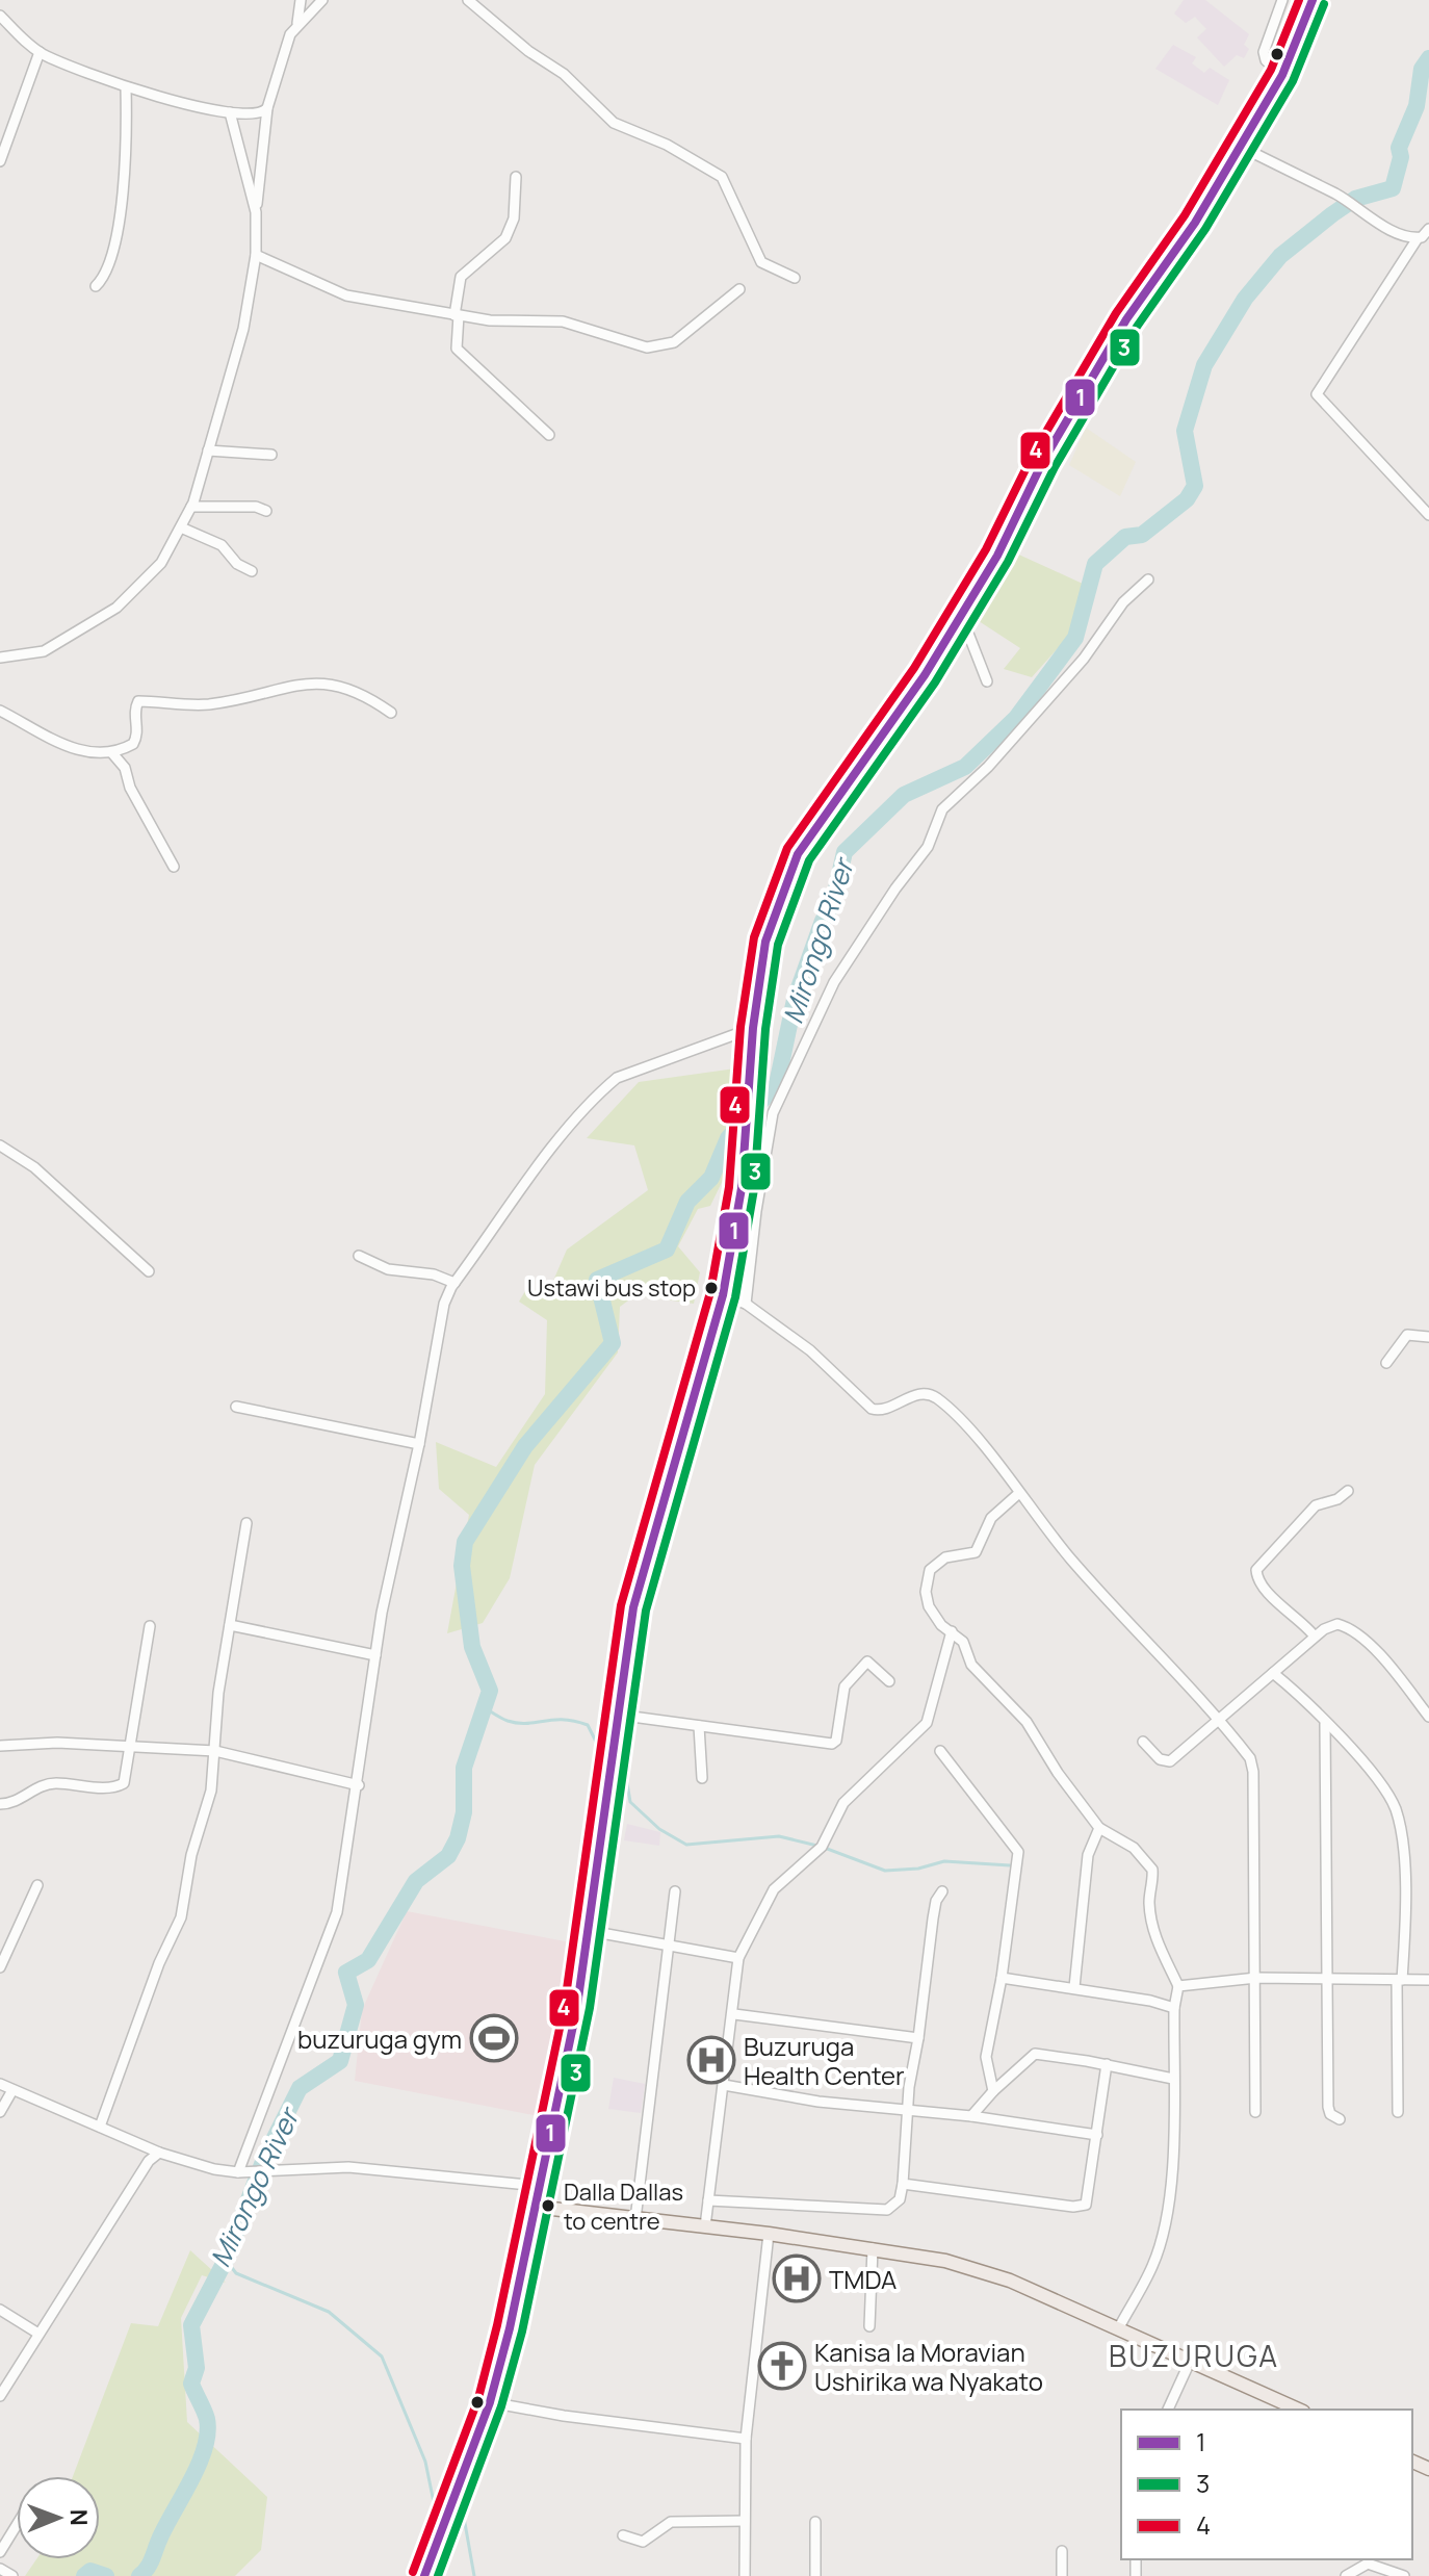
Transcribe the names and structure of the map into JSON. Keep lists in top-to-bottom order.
{
  "districts": ["BUZURUGA"],
  "water": ["Mirongo River"],
  "places": {
    "other": ["Ustawi bus stop", "Dalla Dallas to centre"],
    "sports": ["buzuruga gym"],
    "hospital": ["Buzuruga Health Center", "TMDA"],
    "church": ["Kanisa la Moravian Ushirika wa Nyakato"]
  },
  "lines": ["transit line 1", "transit line 4", "transit line 3"],
  "legend": ["1", "3", "4"],
  "north": "right"
}
